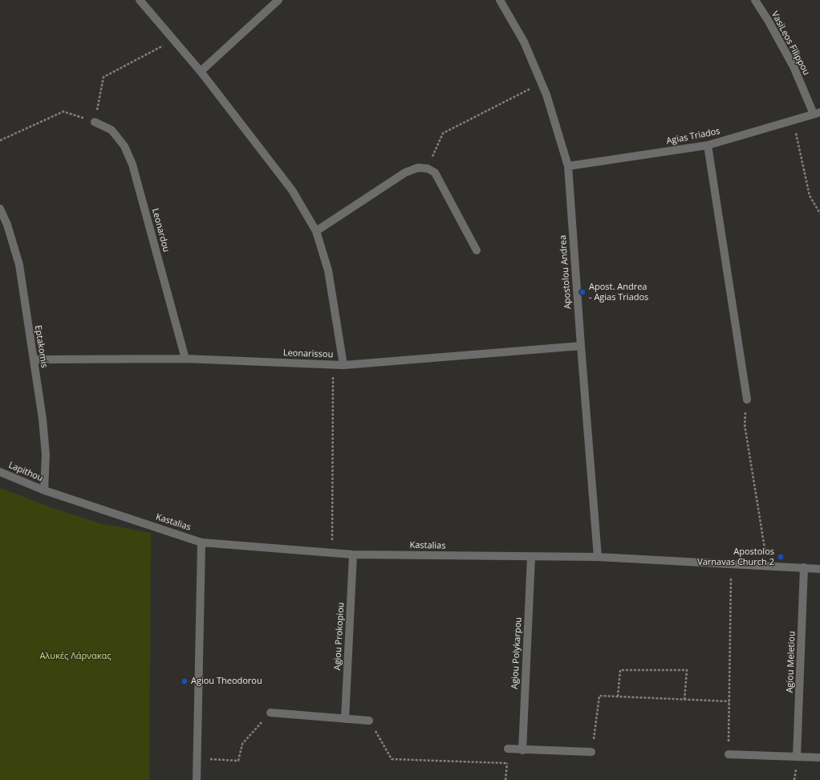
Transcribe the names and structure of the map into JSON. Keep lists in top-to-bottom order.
{
  "streets": {
    "street": [
      "VasiLeos Filippou",
      "Agias Triados",
      "Leonardou",
      "Apostolou Andrea",
      "Eptakomis",
      "Leonarissou",
      "Lapithou",
      "Kastalias",
      "Agiou Prokopiou",
      "Agiou Polykarpou",
      "Agiou Meletiou"
    ]
  },
  "crossings": [
    ["VasiLeos Filippou", "Agias Triados"],
    ["Agias Triados", "Apostolou Andrea"],
    ["Leonardou", "Leonarissou"],
    ["Apostolou Andrea", "Leonarissou"],
    ["Apostolou Andrea", "Kastalias"],
    ["Eptakomis", "Leonarissou"],
    ["Eptakomis", "Lapithou"],
    ["Eptakomis", "Kastalias"],
    ["Lapithou", "Kastalias"],
    ["Kastalias", "Agiou Prokopiou"],
    ["Kastalias", "Agiou Polykarpou"],
    ["Kastalias", "Agiou Meletiou"]
  ],
  "parks": ["Αλυκές Λάρνακας"],
  "places": ["Apost. Andrea - Agias Triados", "Apostolos Varnavas Church 2", "Agiou Theodorou"]
}
